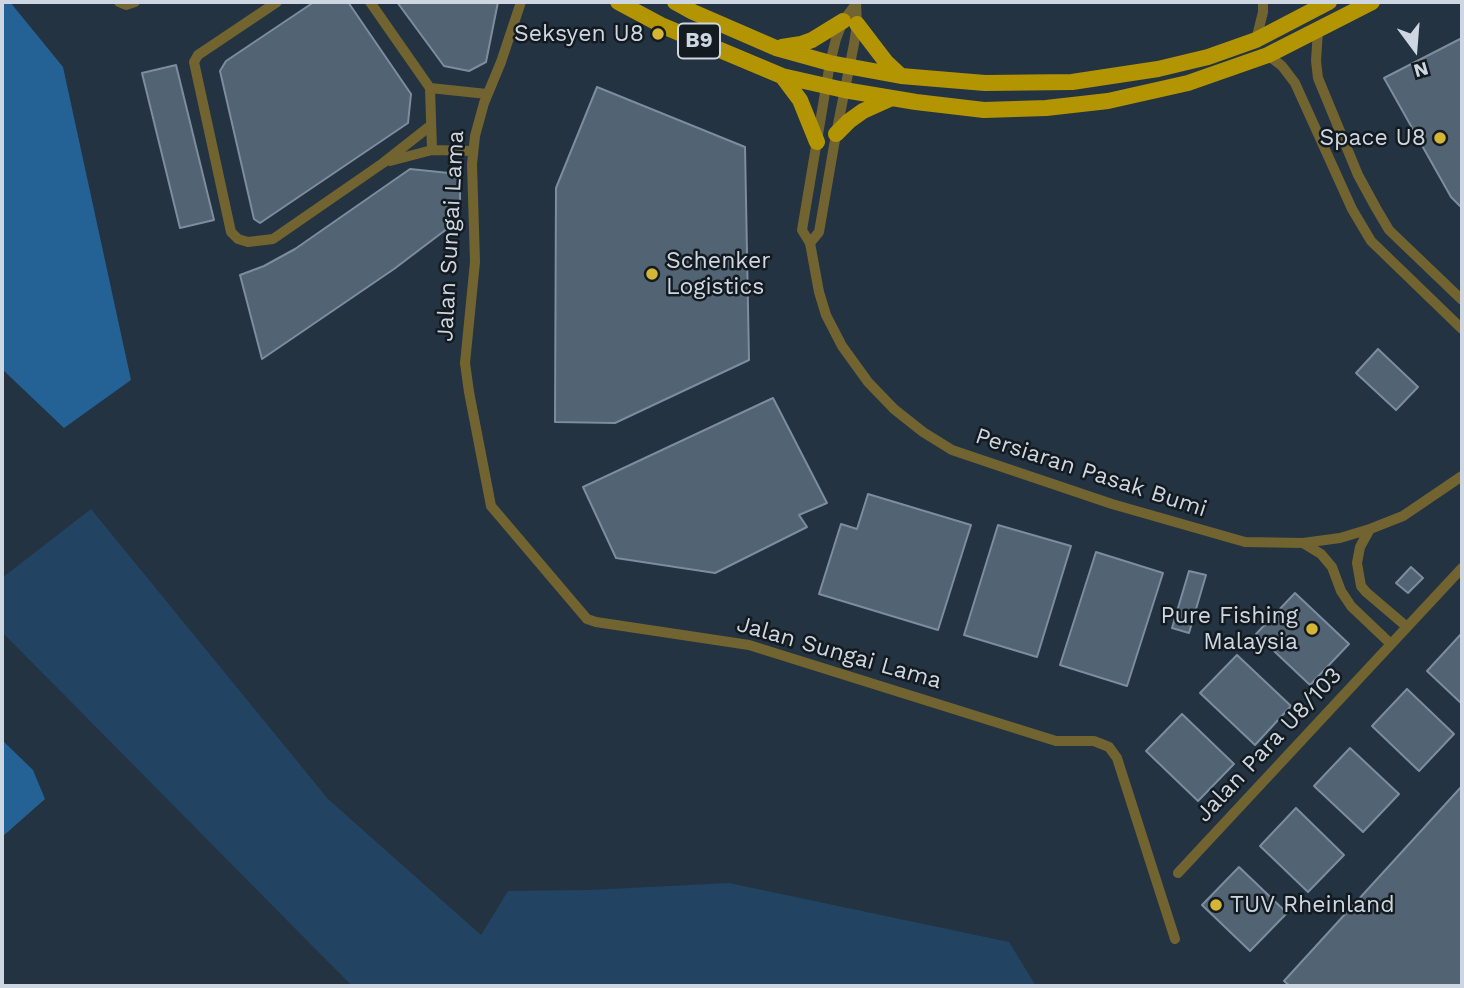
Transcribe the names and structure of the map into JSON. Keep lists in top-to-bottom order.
{
  "streets": {
    "main road": ["B9"],
    "street": ["Jalan Sungai Lama", "Persiaran Pasak Bumi", "Jalan Para U8/103"]
  },
  "crossings": [
    ["B9", "Persiaran Pasak Bumi"]
  ],
  "places": [
    "Seksyen U8",
    "Space U8",
    "Schenker Logistics",
    "Pure Fishing Malaysia",
    "TUV Rheinland"
  ],
  "north": "bottom"
}
